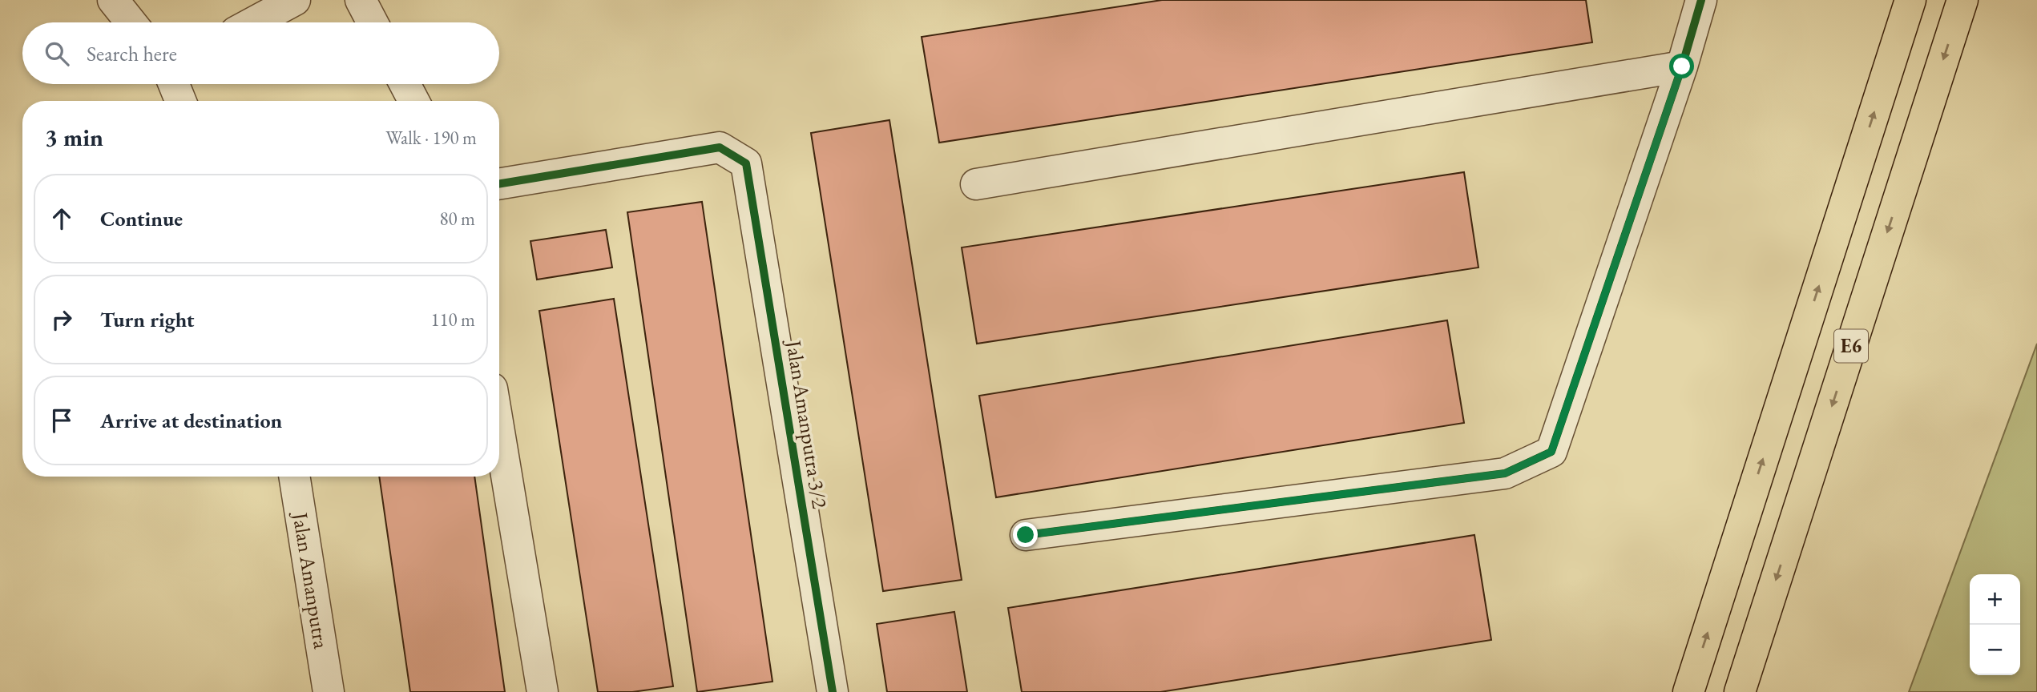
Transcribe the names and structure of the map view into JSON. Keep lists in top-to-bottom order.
{
  "streets": {
    "highway": ["E6"],
    "street": ["Jalan Amanputra 3/2", "Jalan Amanputra"]
  },
  "page": {
    "search": "Search here",
    "heading": ["3 min", "Walk · 190 m"],
    "list": [
      ["Continue", "80 m"],
      ["Turn right", "110 m"],
      "Arrive at destination"
    ],
    "map_buttons": ["+", "−"]
  }
}
